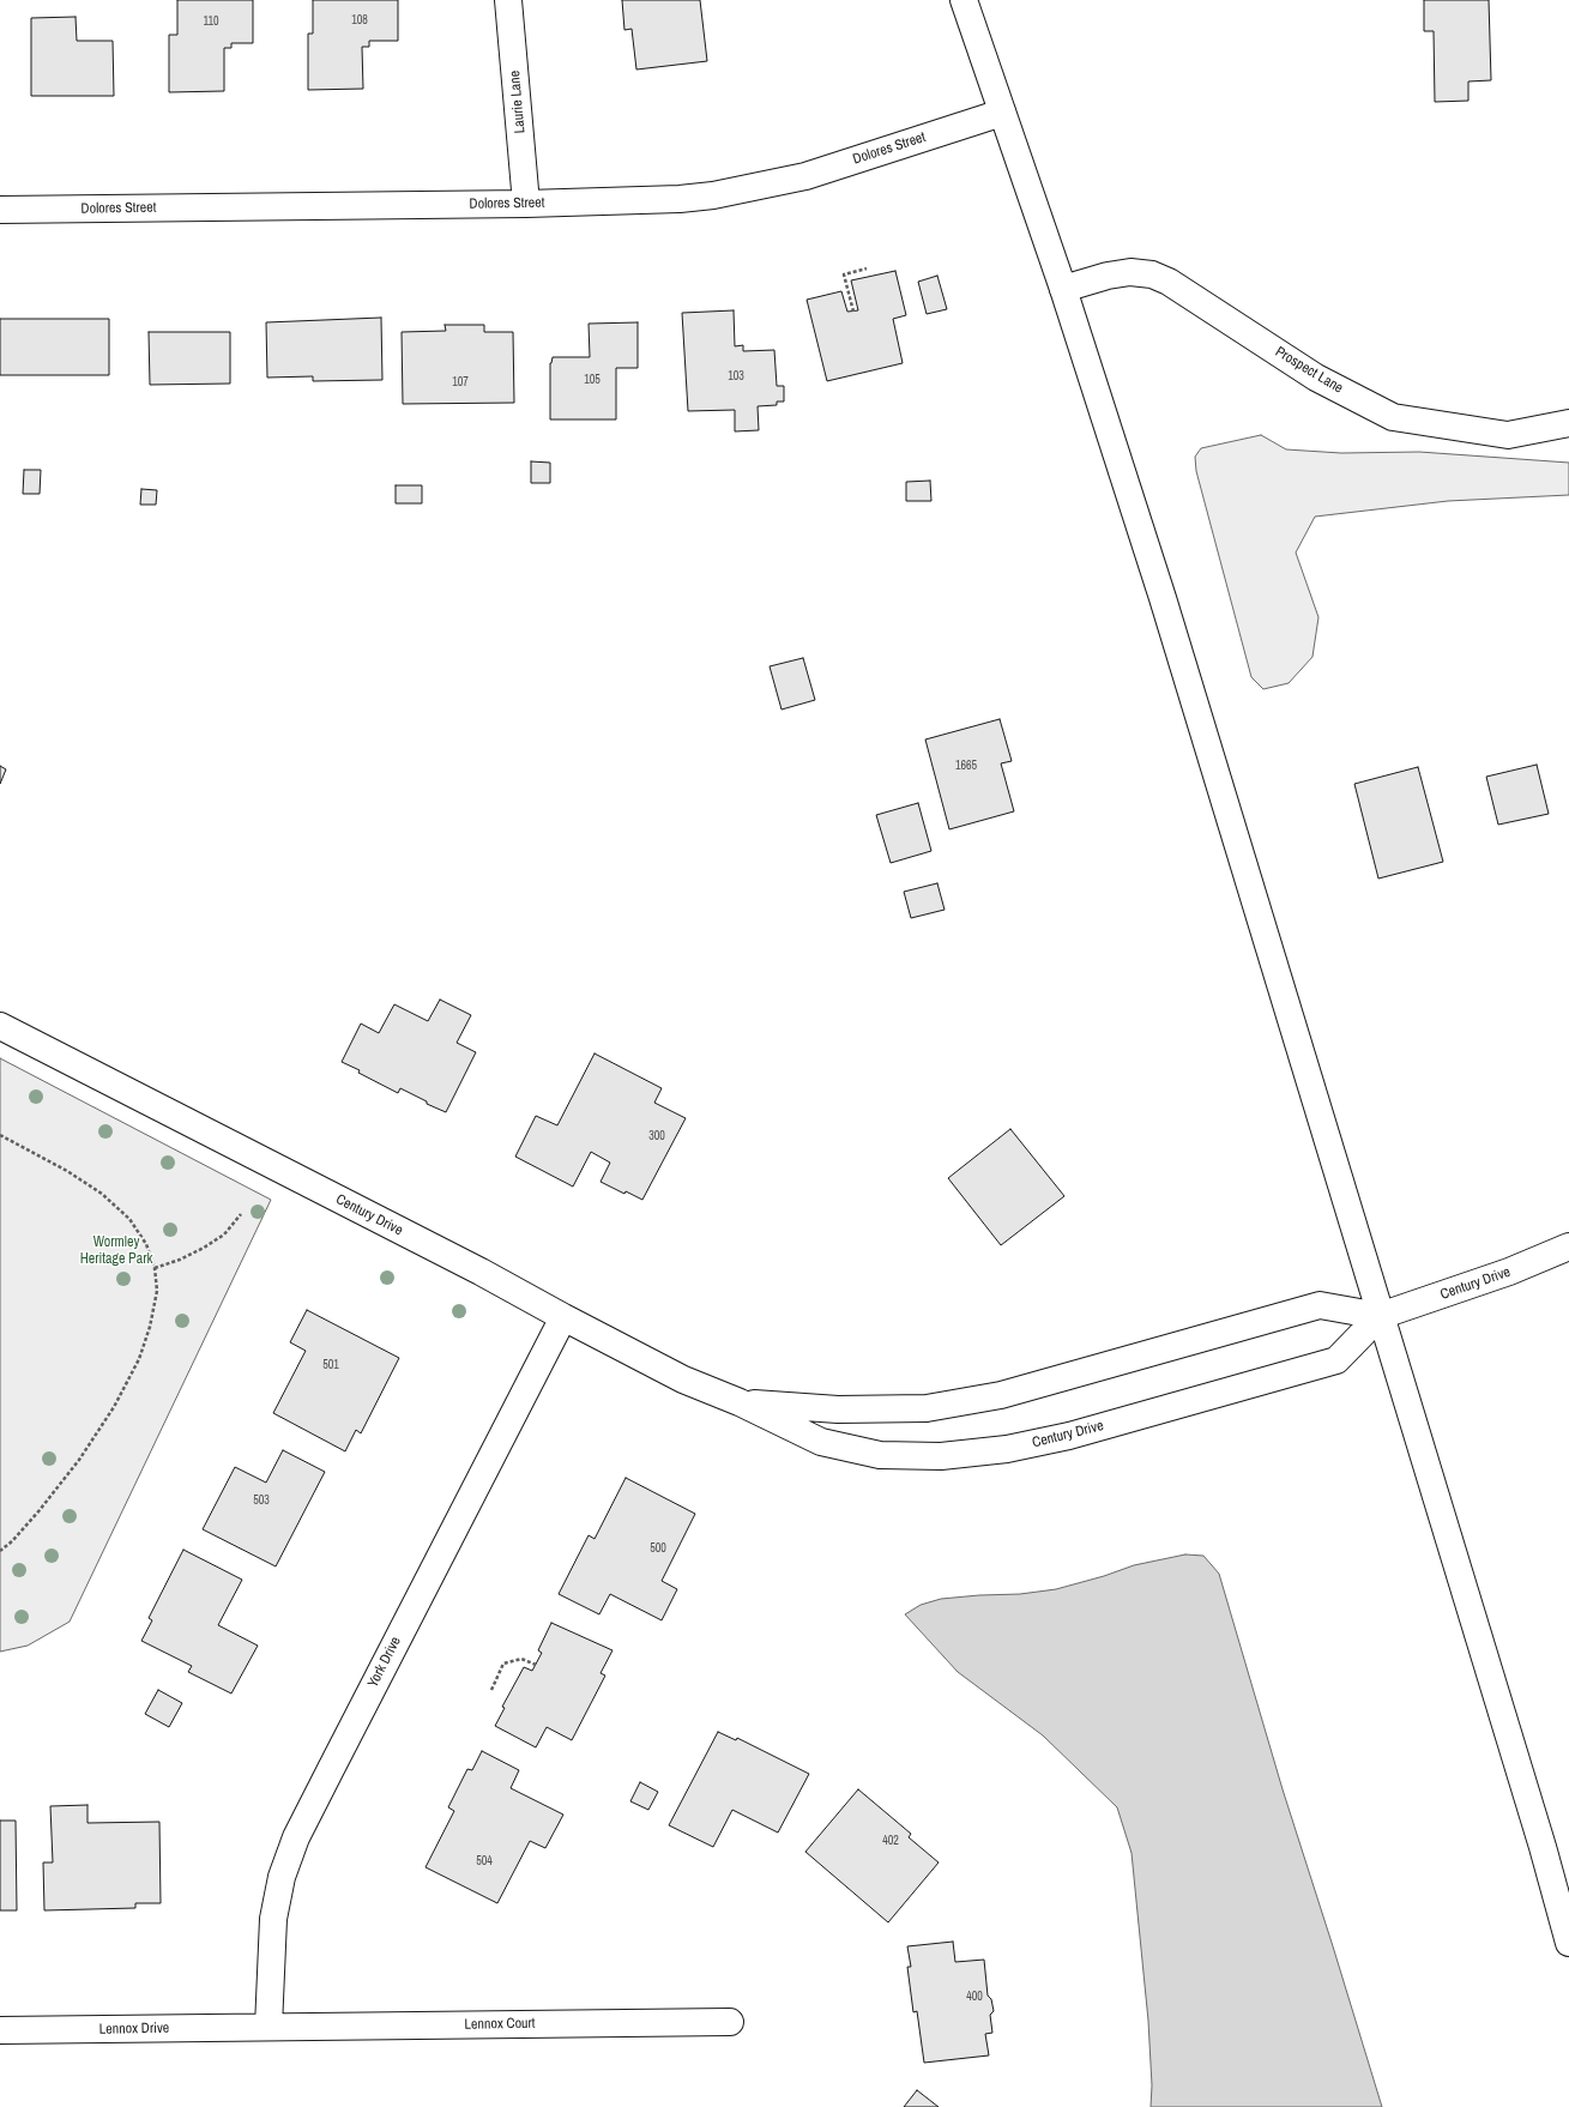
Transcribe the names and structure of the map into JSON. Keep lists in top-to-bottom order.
{
  "streets": {
    "street": [
      "Laurie Lane",
      "Dolores Street",
      "Prospect Lane",
      "Century Drive",
      "York Drive",
      "Lennox Court",
      "Lennox Drive"
    ]
  },
  "crossings": [
    ["Laurie Lane", "Dolores Street"],
    ["Century Drive", "York Drive"],
    ["York Drive", "Lennox Court"],
    ["York Drive", "Lennox Drive"],
    ["Lennox Court", "Lennox Drive"]
  ],
  "parks": ["Wormley Heritage Park"],
  "house_numbers": [
    "108",
    "110",
    "103",
    "105",
    "107",
    "1665",
    "300",
    "501",
    "503",
    "500",
    "402",
    "504",
    "400"
  ]
}
